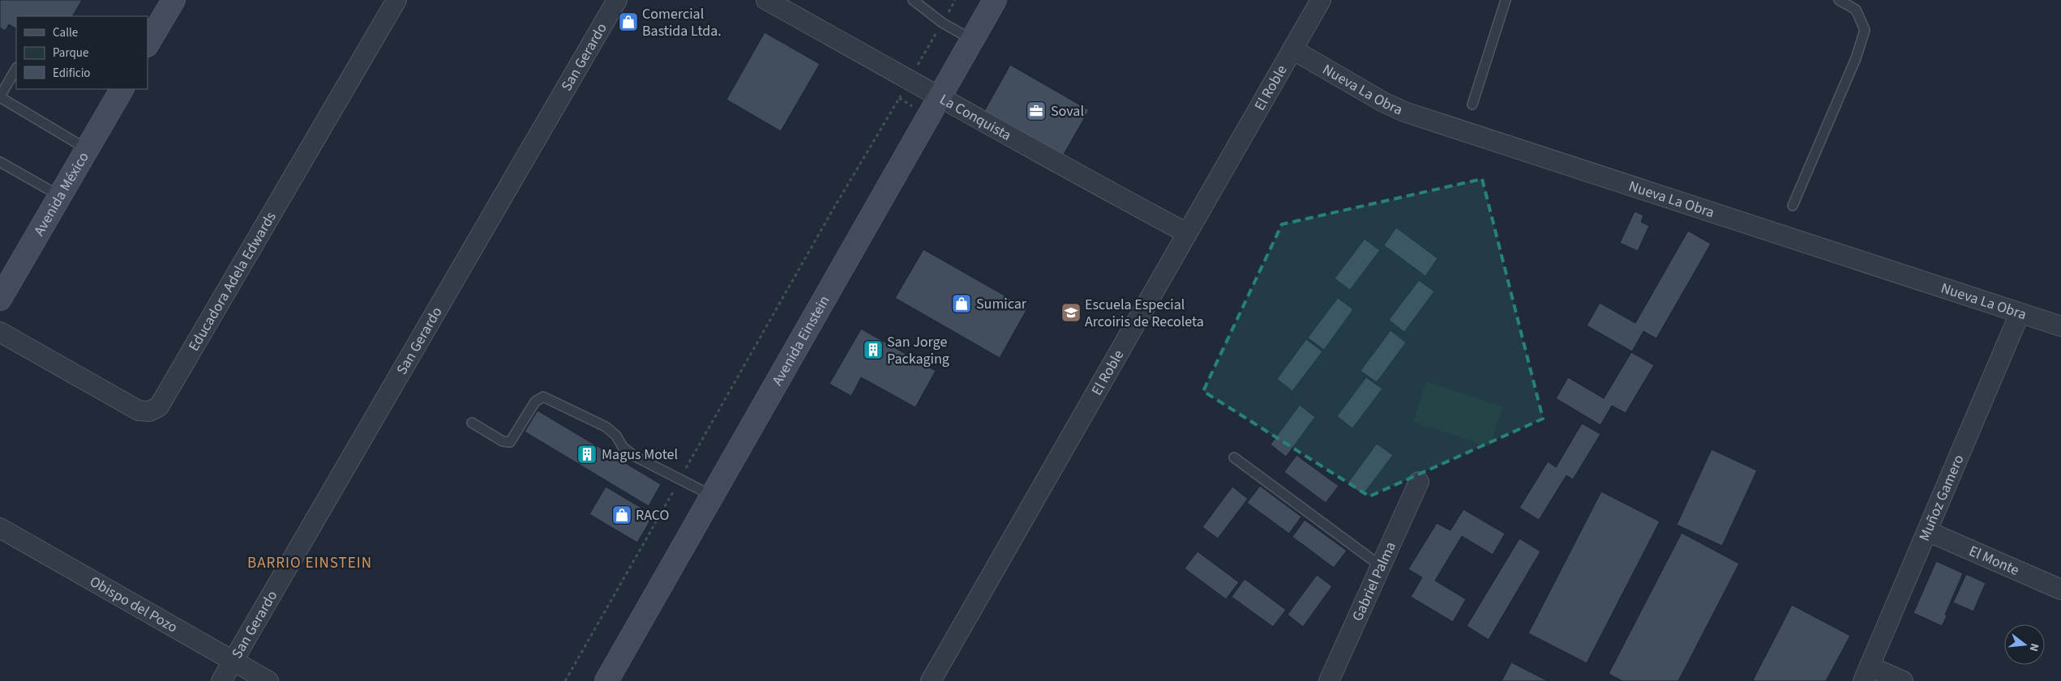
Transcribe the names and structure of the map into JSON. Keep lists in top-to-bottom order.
{
  "streets": {
    "main road": ["Avenida México", "Avenida Einstein"],
    "street": [
      "San Gerardo",
      "El Roble",
      "Nueva La Obra",
      "La Conquista",
      "Educadora Adela Edwards",
      "Muñoz Gamero",
      "El Monte",
      "Gabriel Palma",
      "Obispo del Pozo"
    ]
  },
  "crossings": [
    ["San Gerardo", "Obispo del Pozo"],
    ["El Roble", "Nueva La Obra"],
    ["El Roble", "La Conquista"],
    ["Nueva La Obra", "Muñoz Gamero"],
    ["La Conquista", "Avenida Einstein"],
    ["Muñoz Gamero", "El Monte"]
  ],
  "districts": ["BARRIO EINSTEIN"],
  "places": {
    "shop": ["Comercial Bastida Ltda.", "Sumicar", "RACO"],
    "office": ["Soval"],
    "school or university": ["Escuela Especial Arcoiris de Recoleta"],
    "building": ["San Jorge Packaging", "Magus Motel"]
  },
  "legend": ["Calle", "Parque", "Edificio"],
  "north": "right"
}
